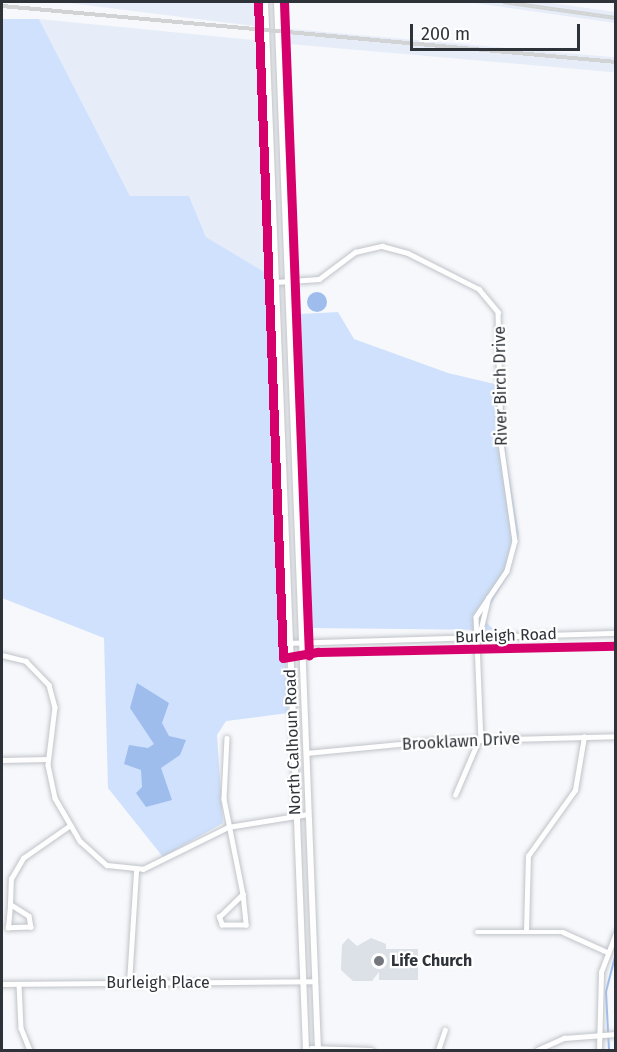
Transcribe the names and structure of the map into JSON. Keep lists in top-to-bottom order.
{
  "streets": {
    "main road": ["North Calhoun Road"],
    "street": [
      "River Birch Drive",
      "Burleigh Road",
      "Brooklawn Drive",
      "Burleigh Place"
    ]
  },
  "crossings": [
    ["River Birch Drive", "Burleigh Road"],
    ["River Birch Drive", "North Calhoun Road"],
    ["Burleigh Road", "North Calhoun Road"],
    ["North Calhoun Road", "Brooklawn Drive"],
    ["North Calhoun Road", "Burleigh Place"]
  ],
  "places": ["Life Church"],
  "scale_bar": "200 m"
}
